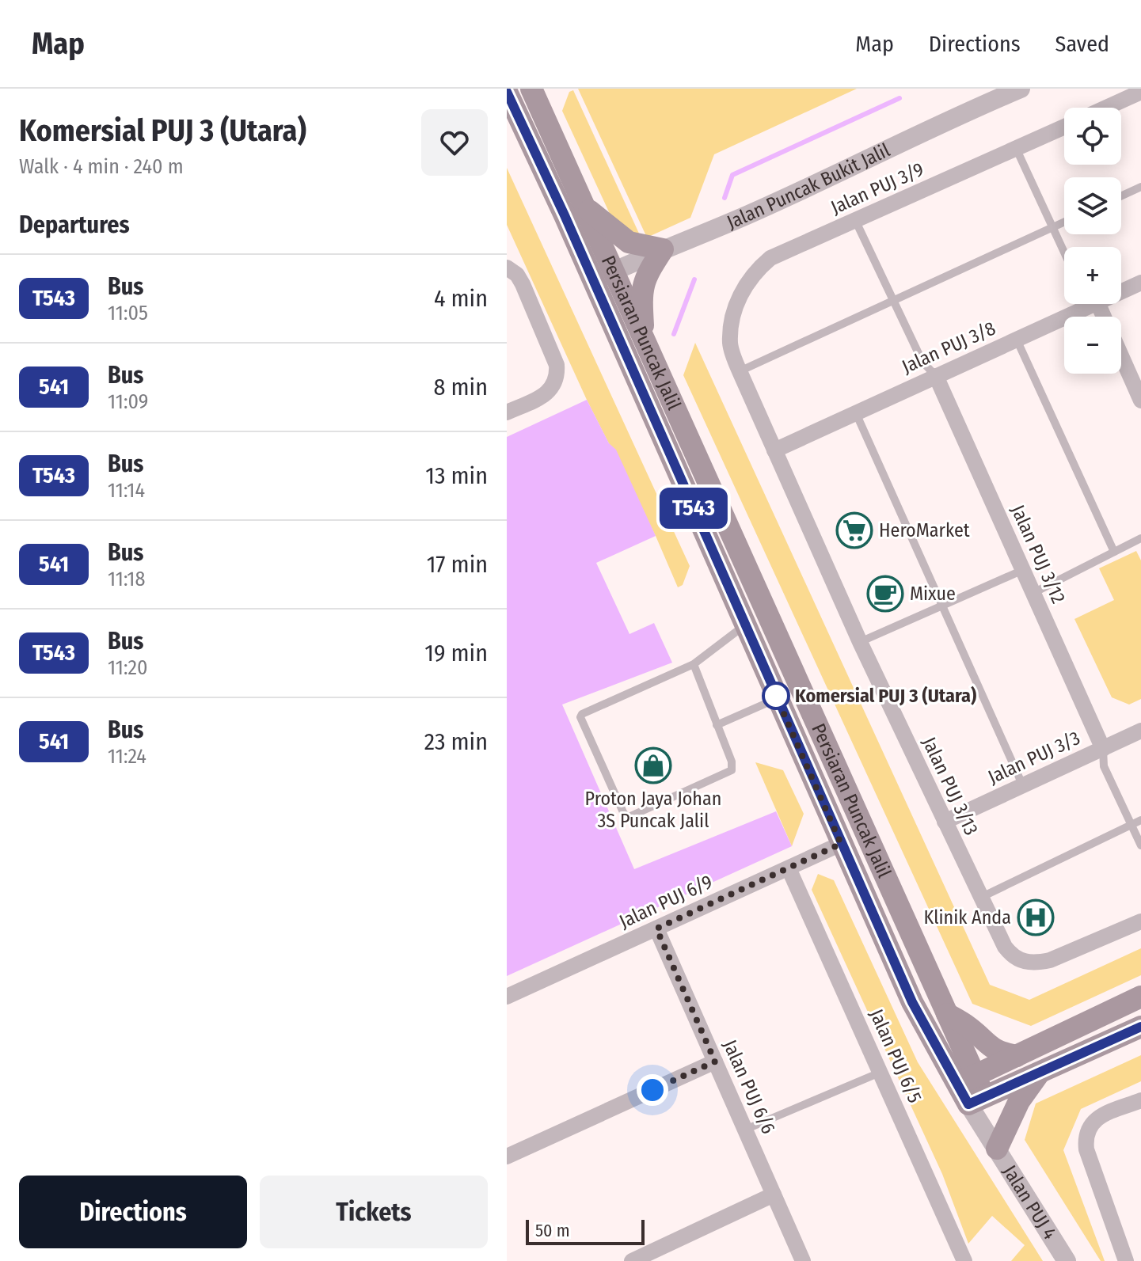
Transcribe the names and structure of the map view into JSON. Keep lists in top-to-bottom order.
{
  "streets": {
    "main road": ["Persiaran Puncak Jalil"],
    "street": [
      "Jalan Puncak Bukit Jalil",
      "Jalan PUJ 3/9",
      "Jalan PUJ 3/8",
      "Jalan PUJ 3/12",
      "Jalan PUJ 3/3",
      "Jalan PUJ 3/13",
      "Jalan PUJ 6/9",
      "Jalan PUJ 6/5",
      "Jalan PUJ 6/6",
      "Jalan PUJ 4"
    ]
  },
  "crossings": [
    ["Jalan Puncak Bukit Jalil", "Persiaran Puncak Jalil"],
    ["Jalan PUJ 3/9", "Jalan PUJ 3/13"],
    ["Persiaran Puncak Jalil", "Jalan PUJ 6/9"],
    ["Persiaran Puncak Jalil", "Jalan PUJ 4"],
    ["Jalan PUJ 3/8", "Jalan PUJ 3/12"],
    ["Jalan PUJ 3/8", "Jalan PUJ 3/13"],
    ["Jalan PUJ 3/12", "Jalan PUJ 3/3"],
    ["Jalan PUJ 3/3", "Jalan PUJ 3/13"],
    ["Jalan PUJ 6/9", "Jalan PUJ 6/5"],
    ["Jalan PUJ 6/9", "Jalan PUJ 6/6"]
  ],
  "places": {
    "supermarket": ["HeroMarket"],
    "cafe": ["Mixue"],
    "other": ["Komersial PUJ 3 (Utara)"],
    "shop": ["Proton Jaya Johan 3S Puncak Jalil"],
    "hospital": ["Klinik Anda"]
  },
  "lines": ["bus line T543"],
  "scale_bar": "50 m",
  "page": {
    "header": "Map",
    "nav": ["Map", "Directions", "Saved"],
    "heading": [
      ["Komersial PUJ 3 (Utara)", "Walk · 4 min · 240 m"],
      "Departures"
    ],
    "on_map": "T543",
    "map_buttons": ["+", "−"],
    "list": [
      {
        "mark": "T543",
        "name": "Bus",
        "note": "11:05",
        "value": "4 min"
      },
      {
        "mark": "541",
        "name": "Bus",
        "note": "11:09",
        "value": "8 min"
      },
      {
        "mark": "T543",
        "name": "Bus",
        "note": "11:14",
        "value": "13 min"
      },
      {
        "mark": "541",
        "name": "Bus",
        "note": "11:18",
        "value": "17 min"
      },
      {
        "mark": "T543",
        "name": "Bus",
        "note": "11:20",
        "value": "19 min"
      },
      {
        "mark": "541",
        "name": "Bus",
        "note": "11:24",
        "value": "23 min"
      }
    ],
    "buttons": ["Directions", "Tickets"],
    "scale": "50 m"
  }
}
